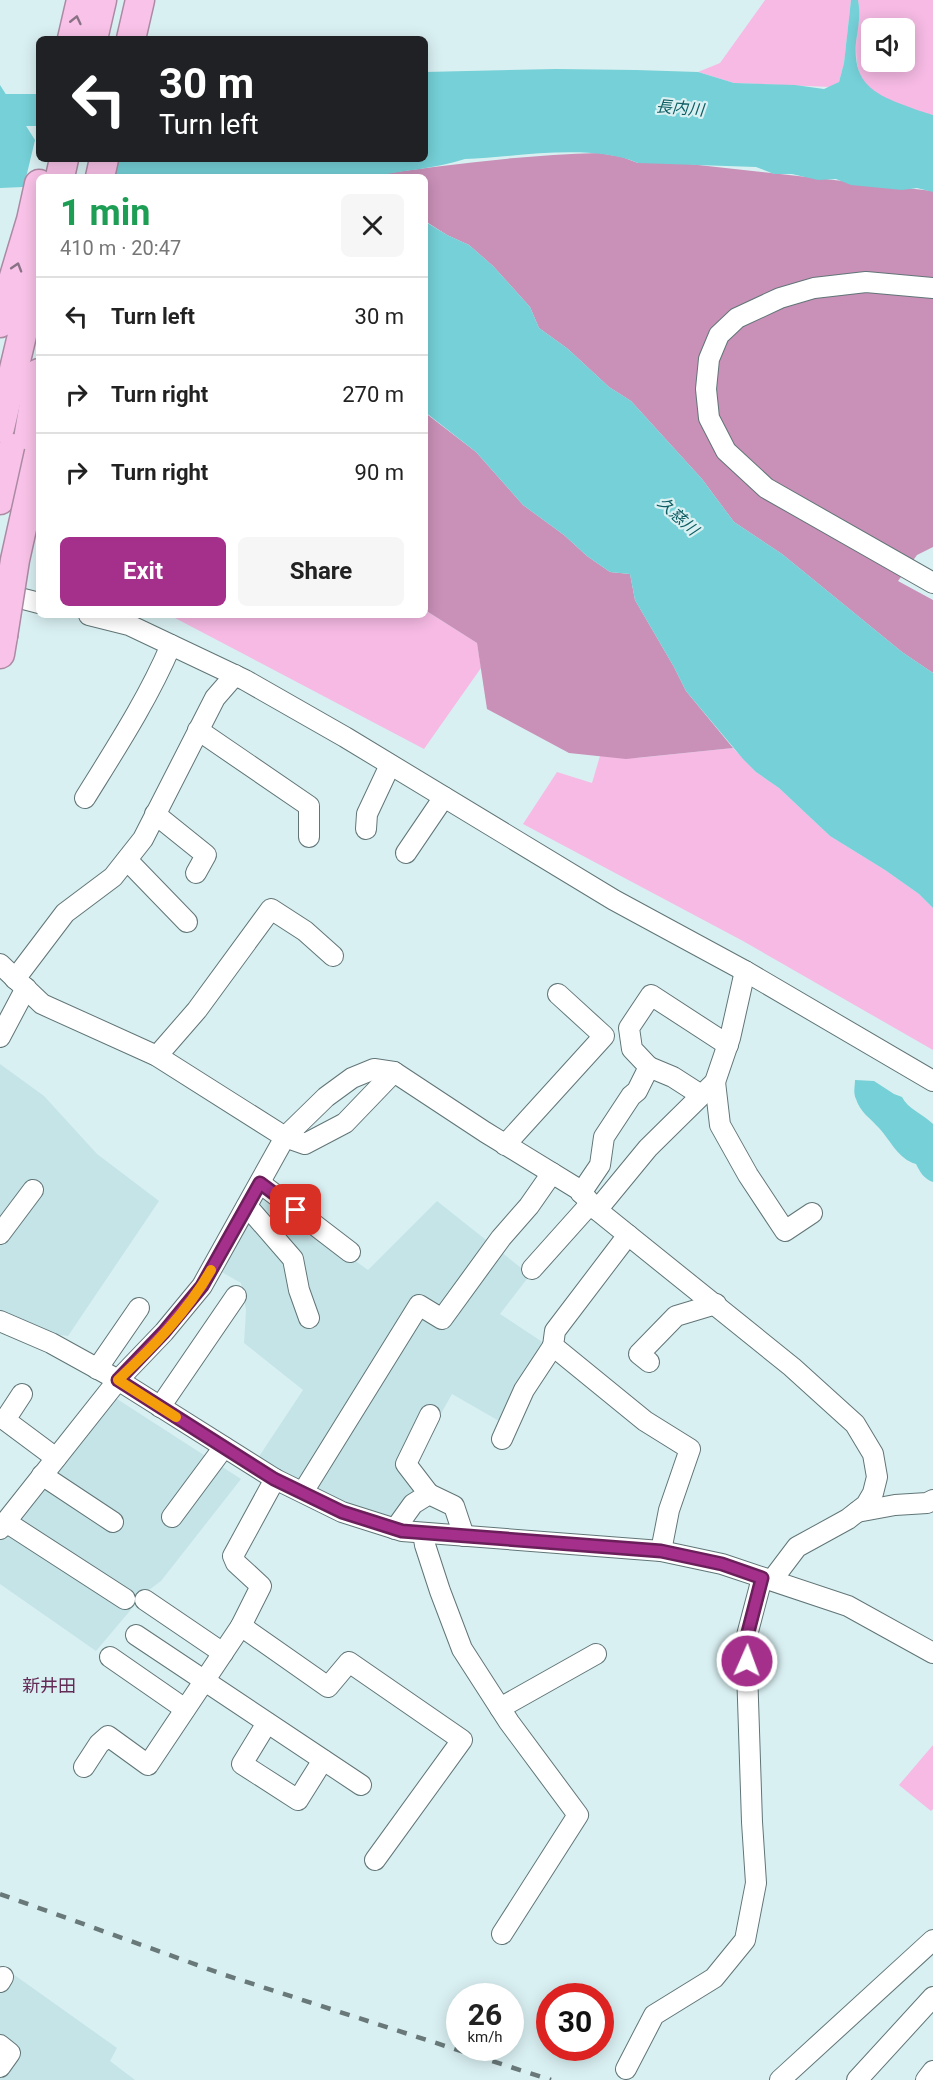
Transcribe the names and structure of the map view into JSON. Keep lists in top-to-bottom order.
{
  "districts": ["新井田"],
  "water": ["長内川", "久慈川"],
  "page": {
    "turn": ["30 m", "Turn left"],
    "heading": ["1 min", "410 m · 20:47"],
    "list": [
      {
        "name": "Turn left",
        "value": "30 m"
      },
      {
        "name": "Turn right",
        "value": "270 m"
      },
      {
        "name": "Turn right",
        "value": "90 m"
      }
    ],
    "buttons": ["Exit", "Share"],
    "speed": "26 km/h",
    "limit": "30"
  }
}
